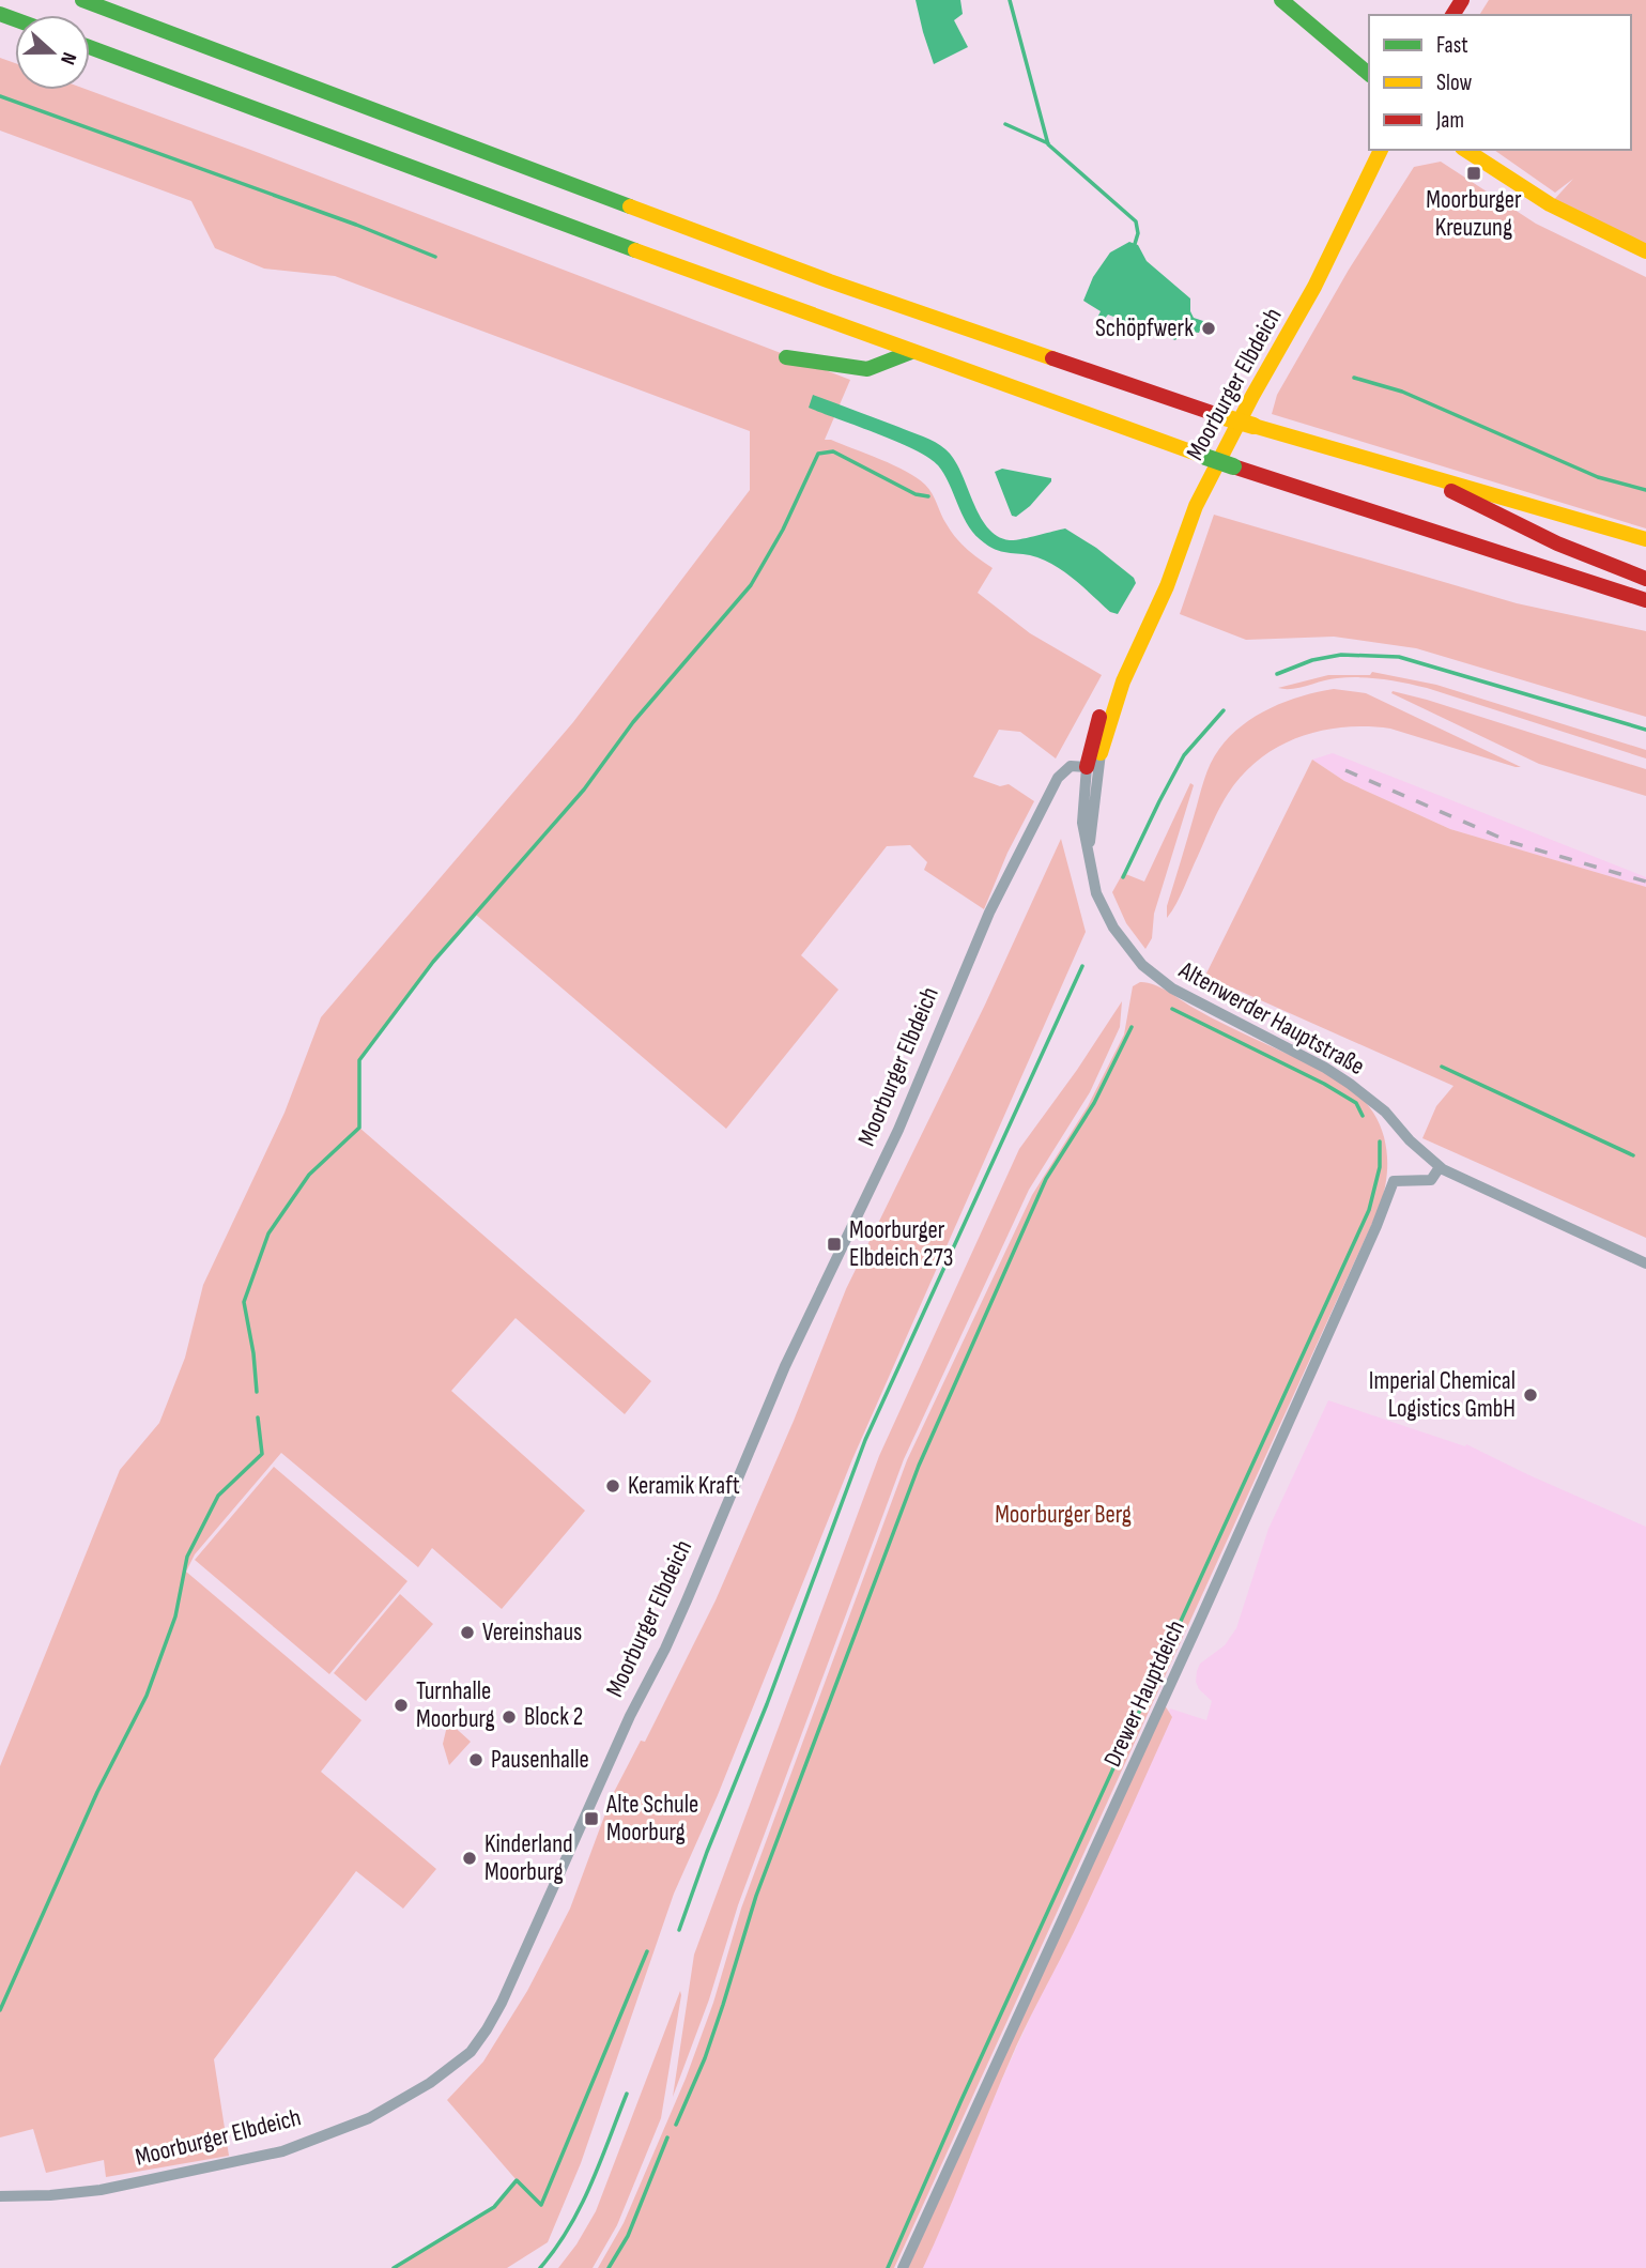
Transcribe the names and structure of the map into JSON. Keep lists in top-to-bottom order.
{
  "streets": {
    "main road": ["Moorburger Elbdeich"],
    "street": ["Altenwerder Hauptstraße", "Drewer Hauptdeich"]
  },
  "crossings": [
    ["Moorburger Elbdeich", "Altenwerder Hauptstraße"],
    ["Altenwerder Hauptstraße", "Drewer Hauptdeich"]
  ],
  "parks": ["Moorburger Berg"],
  "places": {
    "transit": ["Moorburger Kreuzung", "Moorburger Elbdeich 273", "Alte Schule Moorburg"],
    "other": [
      "Schöpfwerk",
      "Imperial Chemical Logistics GmbH",
      "Keramik Kraft",
      "Vereinshaus",
      "Turnhalle Moorburg",
      "Block 2",
      "Pausenhalle",
      "Kinderland Moorburg"
    ]
  },
  "legend": ["Fast", "Slow", "Jam"],
  "north": "right"
}
